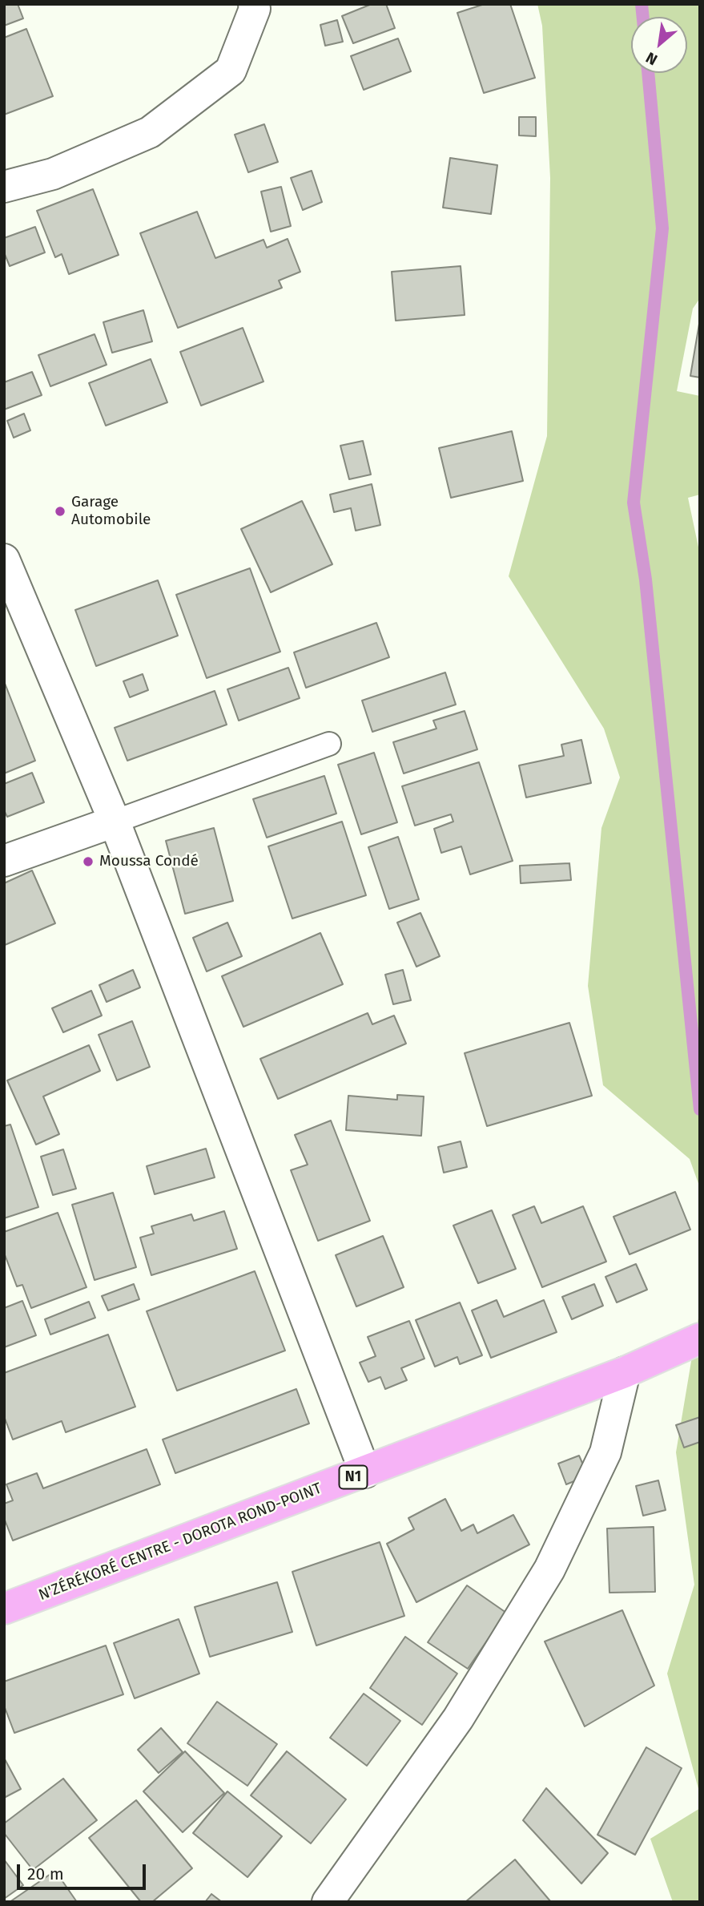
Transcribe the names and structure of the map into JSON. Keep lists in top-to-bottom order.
{
  "streets": {
    "highway": ["N1", "N'ZÉRÉKORÉ CENTRE - DOROTA ROND-POINT"]
  },
  "places": ["Garage Automobile", "Moussa Condé"],
  "scale_bar": "20 m",
  "north": "bottom left"
}
